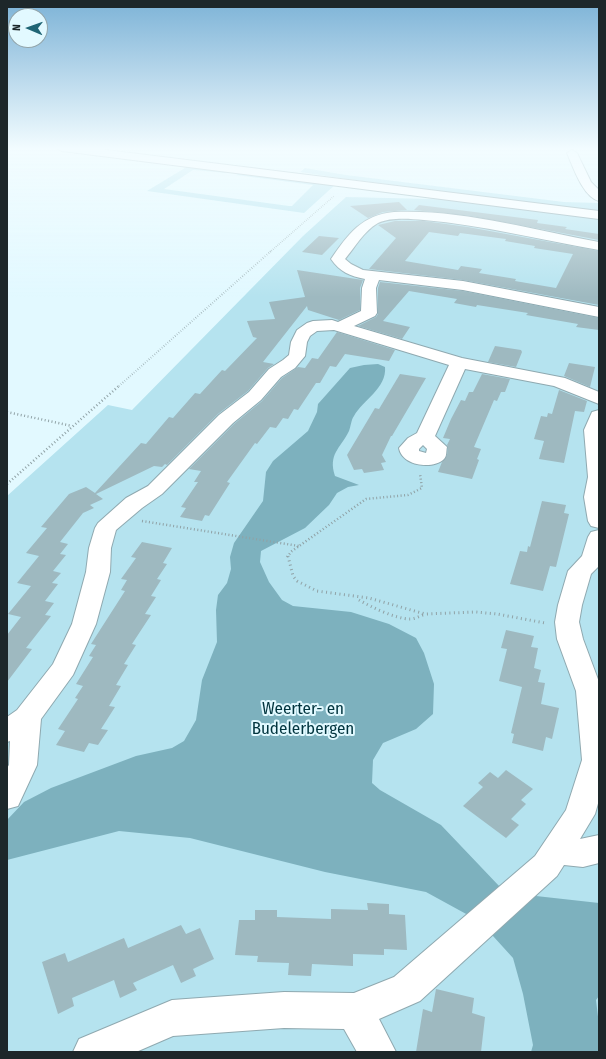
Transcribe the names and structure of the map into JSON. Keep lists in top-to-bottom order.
{
  "parks": ["Weerter- en Budelerbergen"],
  "north": "left"
}
